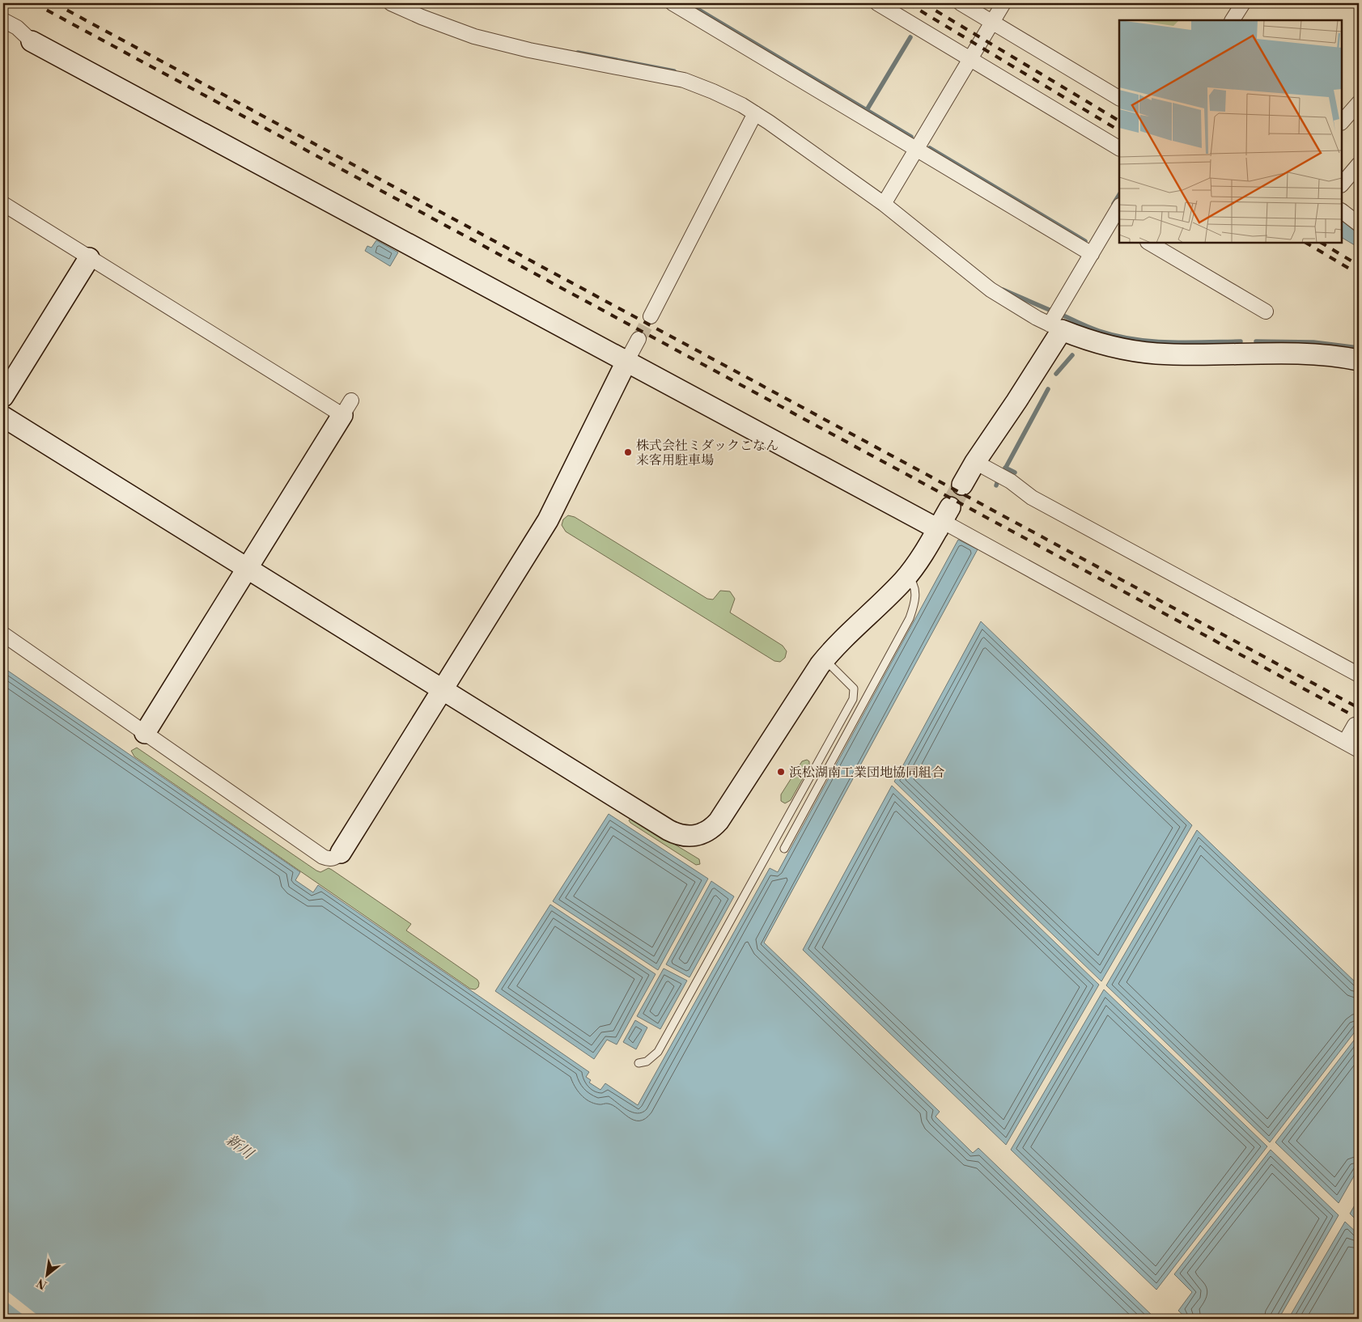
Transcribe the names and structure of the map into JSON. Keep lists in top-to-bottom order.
{
  "water": ["新川"],
  "places": ["株式会社ミダックこなん 来客用駐車場", "浜松湖南工業団地協同組合"],
  "north": "bottom left"
}
